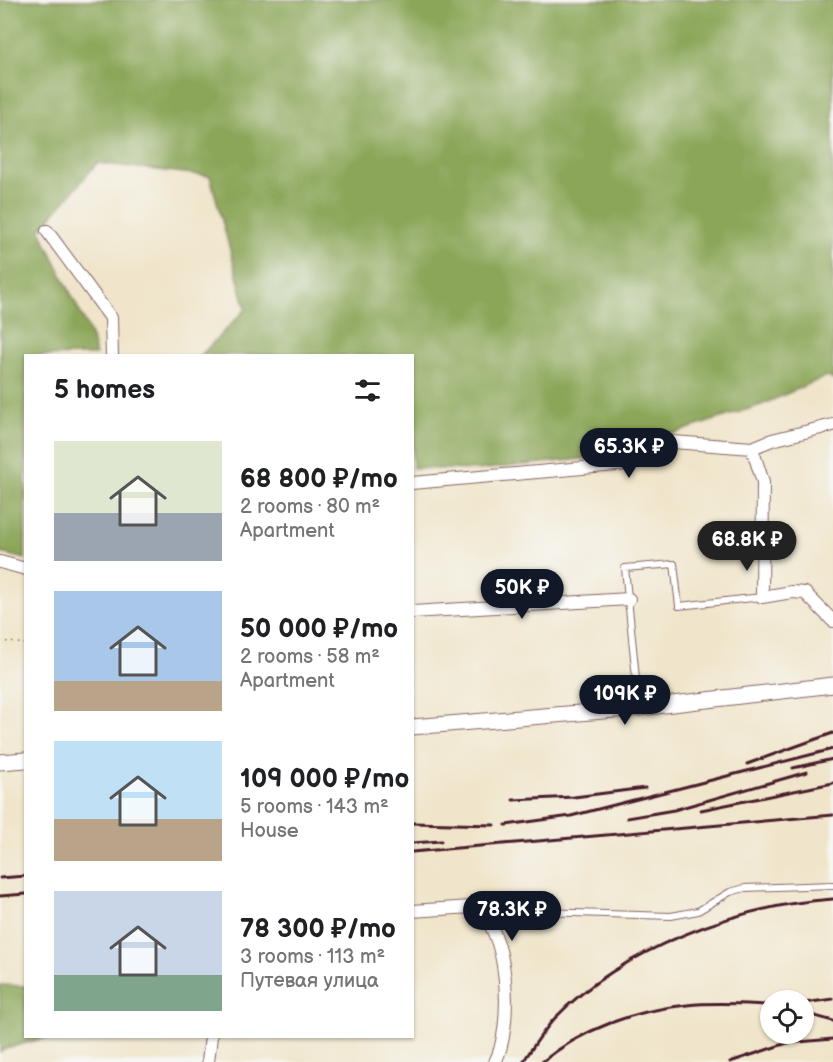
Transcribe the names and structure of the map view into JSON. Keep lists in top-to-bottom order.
{
  "page": {
    "heading": "5 homes",
    "list": [
      {
        "name": "68 800 ₽/mo",
        "note": "2 rooms · 80 m² · Apartment"
      },
      {
        "name": "50 000 ₽/mo",
        "note": "2 rooms · 58 m² · Apartment"
      },
      {
        "name": "109 000 ₽/mo",
        "note": "5 rooms · 143 m² · House"
      },
      {
        "name": "78 300 ₽/mo",
        "note": "3 rooms · 113 m² · Путевая улица"
      }
    ],
    "price": [
      "65.3K ₽",
      "68.8K ₽",
      "50K ₽",
      "109K ₽",
      "78.3K ₽"
    ]
  }
}
